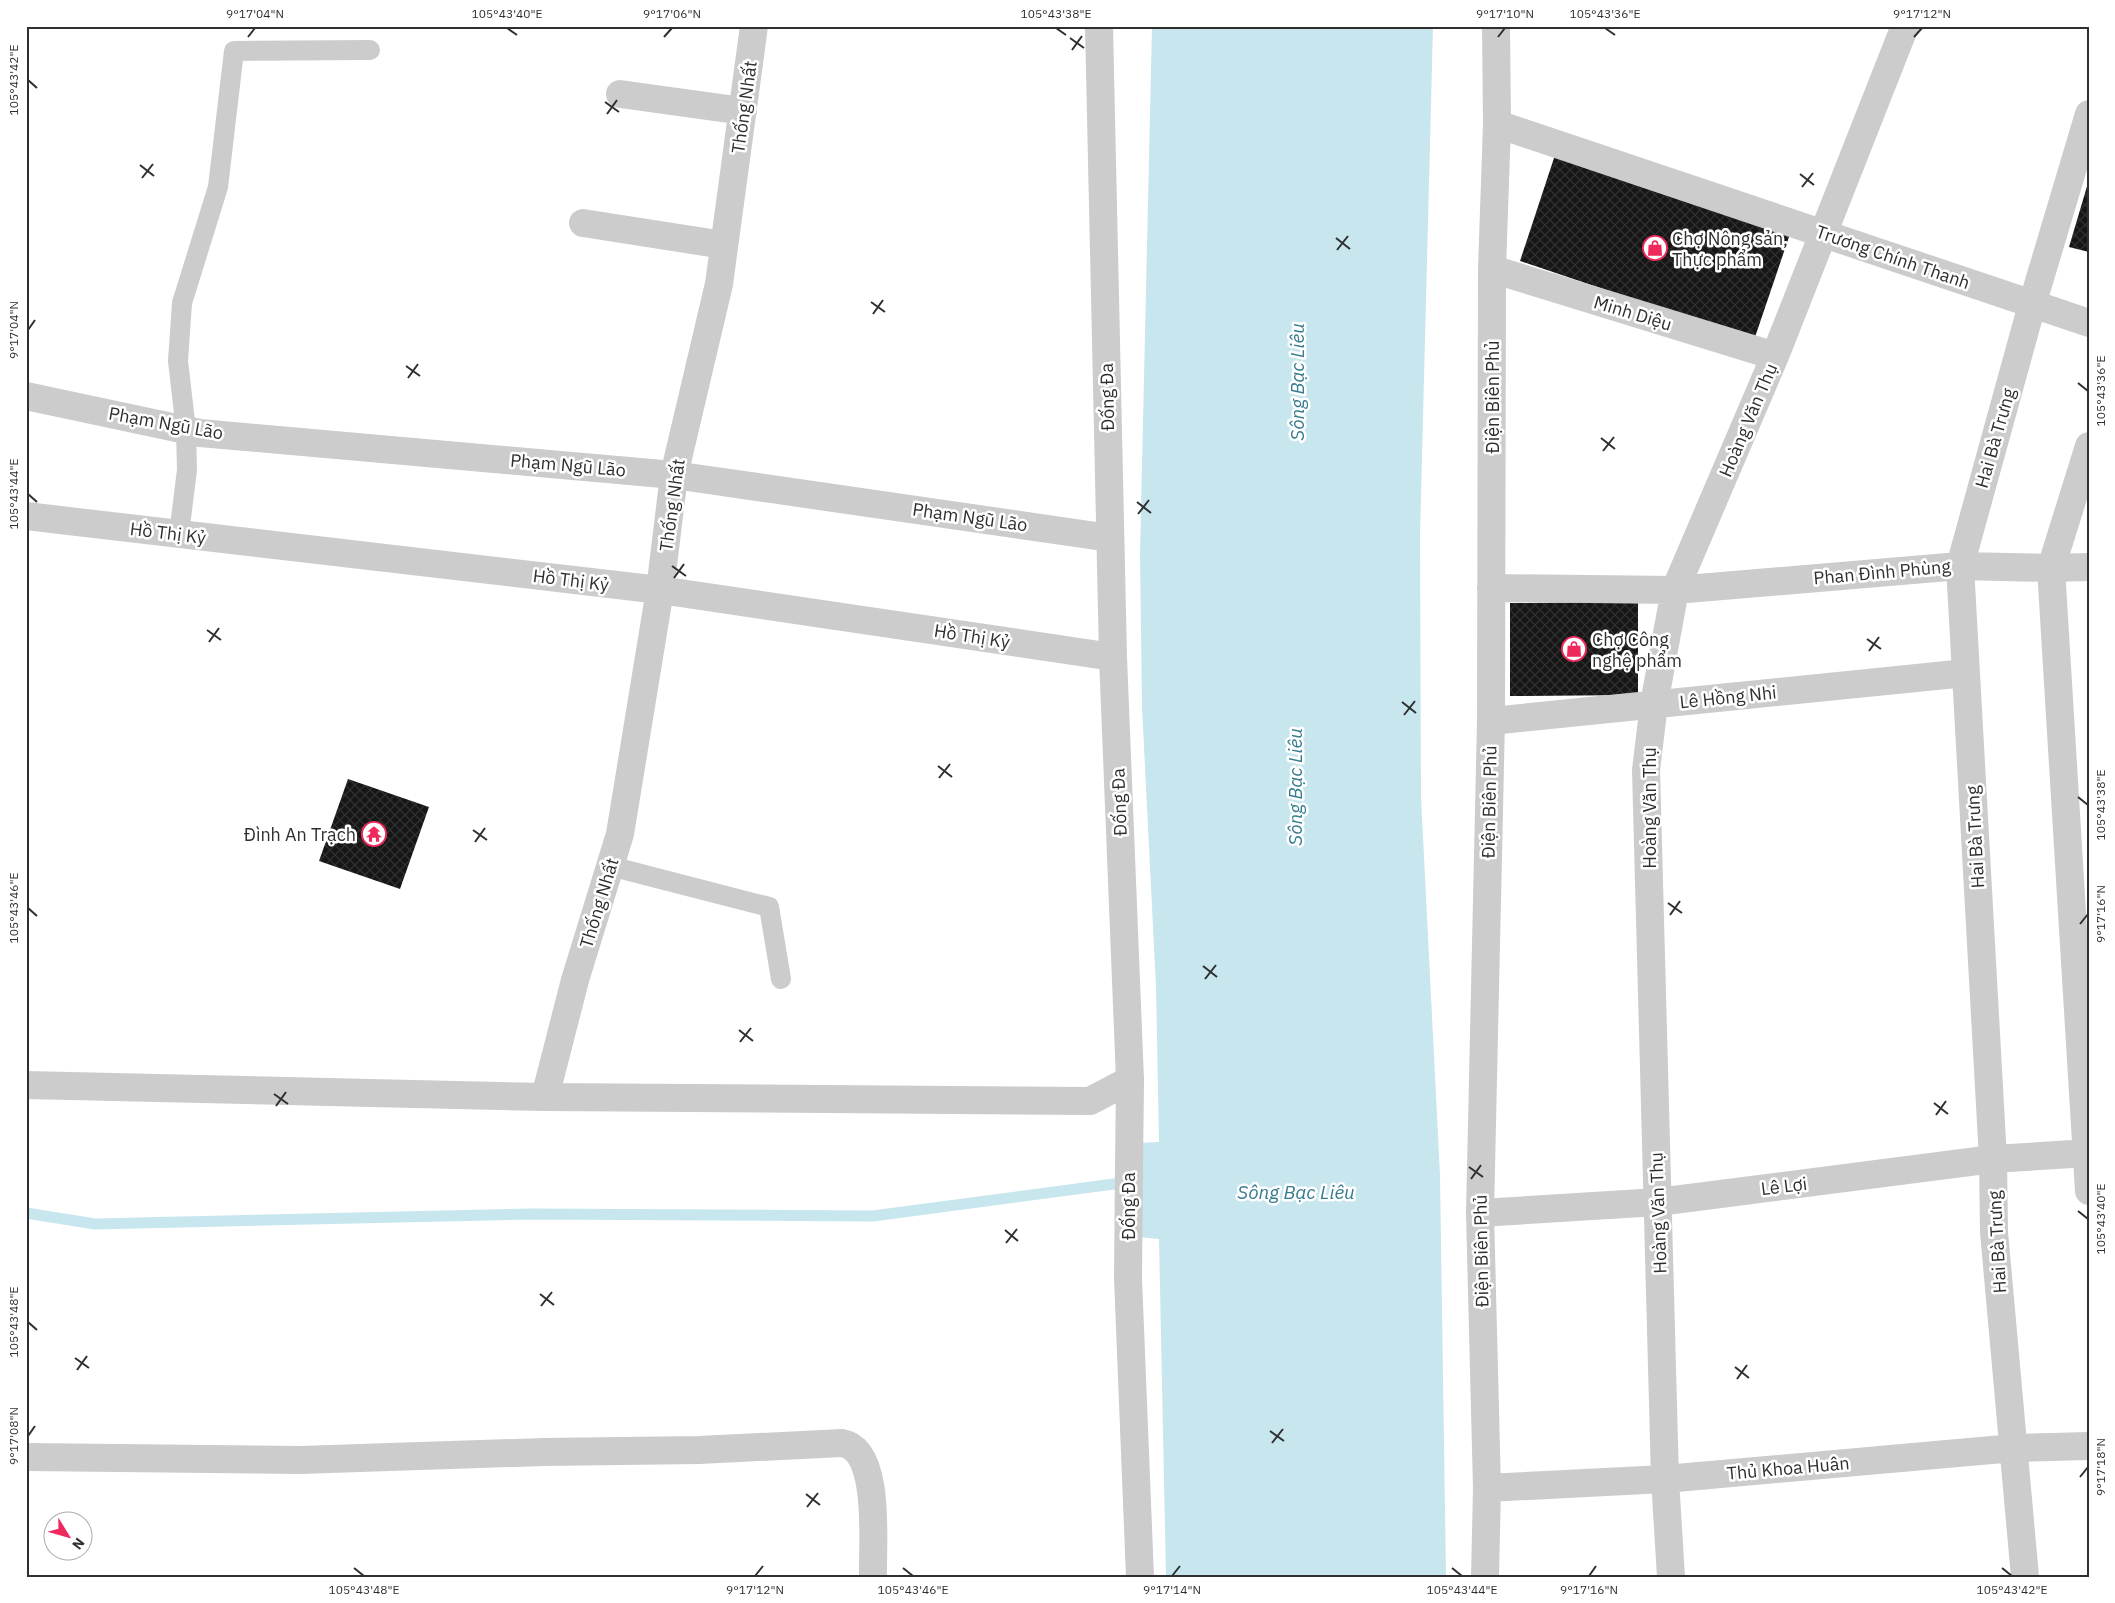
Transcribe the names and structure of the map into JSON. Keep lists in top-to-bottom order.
{
  "streets": {
    "street": [
      "Thống Nhất",
      "Trương Chính Thanh",
      "Minh Diệu",
      "Đống Đa",
      "Điện Biên Phủ",
      "Hoàng Văn Thụ",
      "Phạm Ngũ Lão",
      "Hai Bà Trưng",
      "Hồ Thị Kỷ",
      "Phan Đình Phùng",
      "Lê Hồng Nhi",
      "Lê Lợi",
      "Thủ Khoa Huân"
    ]
  },
  "crossings": [
    ["Thống Nhất", "Phạm Ngũ Lão"],
    ["Thống Nhất", "Hồ Thị Kỷ"],
    ["Trương Chính Thanh", "Điện Biên Phủ"],
    ["Trương Chính Thanh", "Hoàng Văn Thụ"],
    ["Trương Chính Thanh", "Hai Bà Trưng"],
    ["Minh Diệu", "Điện Biên Phủ"],
    ["Minh Diệu", "Hoàng Văn Thụ"],
    ["Đống Đa", "Phạm Ngũ Lão"],
    ["Đống Đa", "Hồ Thị Kỷ"],
    ["Điện Biên Phủ", "Phan Đình Phùng"],
    ["Điện Biên Phủ", "Lê Hồng Nhi"],
    ["Điện Biên Phủ", "Lê Lợi"],
    ["Điện Biên Phủ", "Thủ Khoa Huân"],
    ["Hoàng Văn Thụ", "Phan Đình Phùng"],
    ["Hoàng Văn Thụ", "Lê Hồng Nhi"],
    ["Hoàng Văn Thụ", "Lê Lợi"],
    ["Hoàng Văn Thụ", "Thủ Khoa Huân"],
    ["Hai Bà Trưng", "Phan Đình Phùng"],
    ["Hai Bà Trưng", "Lê Hồng Nhi"],
    ["Hai Bà Trưng", "Lê Lợi"],
    ["Hai Bà Trưng", "Thủ Khoa Huân"]
  ],
  "water": ["Sông Bạc Liêu"],
  "places": {
    "shop": ["Chợ Nông sản, Thực phẩm", "Chợ Công nghệ phẩm"],
    "temple": ["Đình An Trạch"]
  },
  "north": "bottom right",
  "coordinates": [
    "9°17'04\"N",
    "105°43'40\"E",
    "9°17'06\"N",
    "105°43'38\"E",
    "9°17'10\"N",
    "105°43'36\"E",
    "9°17'12\"N",
    "105°43'42\"E",
    "105°43'44\"E",
    "105°43'46\"E",
    "9°17'16\"N",
    "105°43'48\"E",
    "9°17'08\"N",
    "9°17'18\"N",
    "9°17'14\"N"
  ]
}
